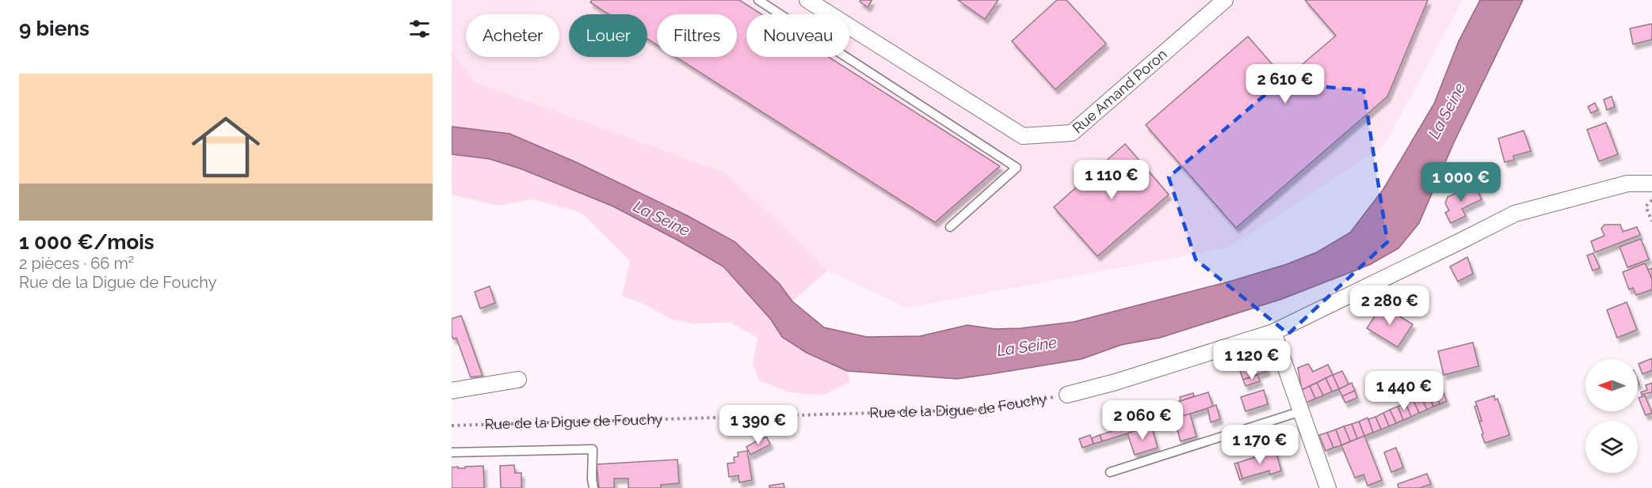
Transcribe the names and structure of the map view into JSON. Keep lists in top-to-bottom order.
{
  "streets": {
    "street": ["Rue Amand Poron", "Rue de la Digue de Fouchy"]
  },
  "water": ["La Seine"],
  "north": "left",
  "page": {
    "heading": "9 biens",
    "chip": [
      "Acheter",
      "Louer",
      "Filtres",
      "Nouveau"
    ],
    "list": [
      {
        "name": "1 000 €/mois",
        "note": "2 pièces · 66 m² · Rue de la Digue de Fouchy"
      }
    ],
    "price": [
      "2 610 €",
      "1 110 €",
      "1 000 €",
      "2 280 €",
      "1 120 €",
      "1 440 €",
      "2 060 €",
      "1 390 €",
      "1 170 €"
    ]
  }
}
